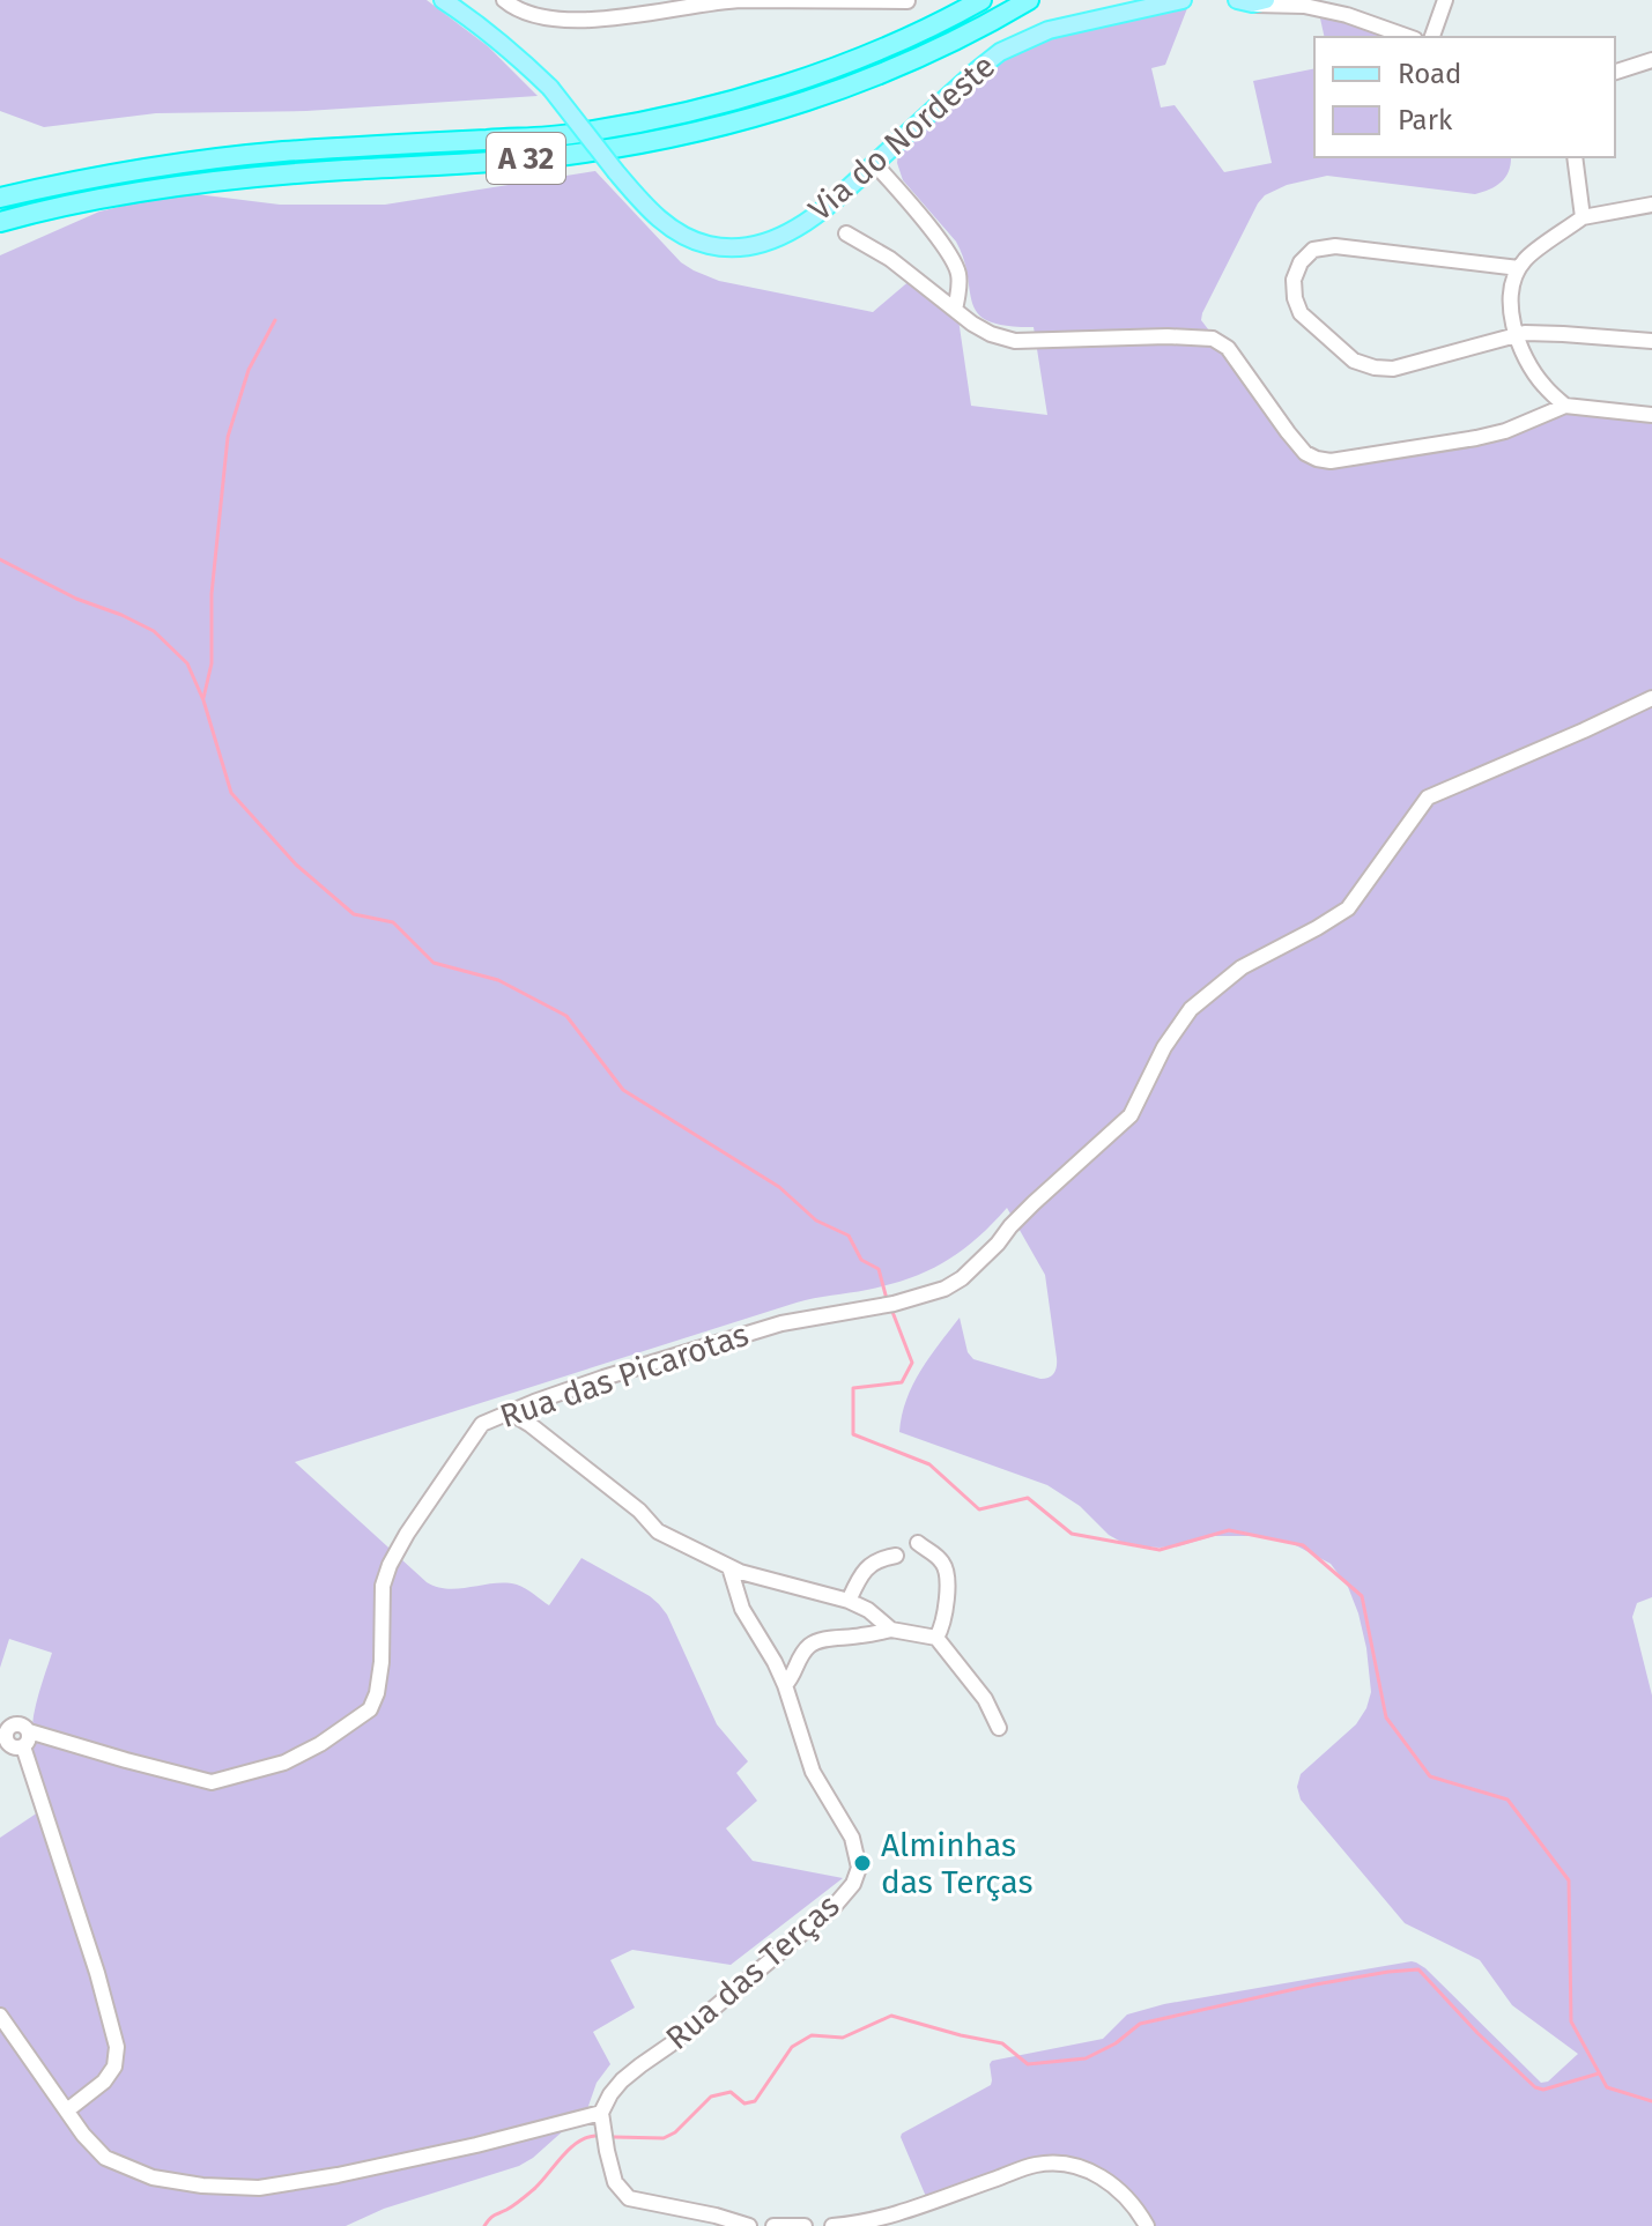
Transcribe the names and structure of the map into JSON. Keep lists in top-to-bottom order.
{
  "streets": {
    "highway": ["A 32"],
    "main road": ["Via do Nordeste"],
    "street": ["Rua das Picarotas", "Rua das Terças"]
  },
  "places": ["Alminhas das Terças"],
  "legend": ["Road", "Park"]
}
